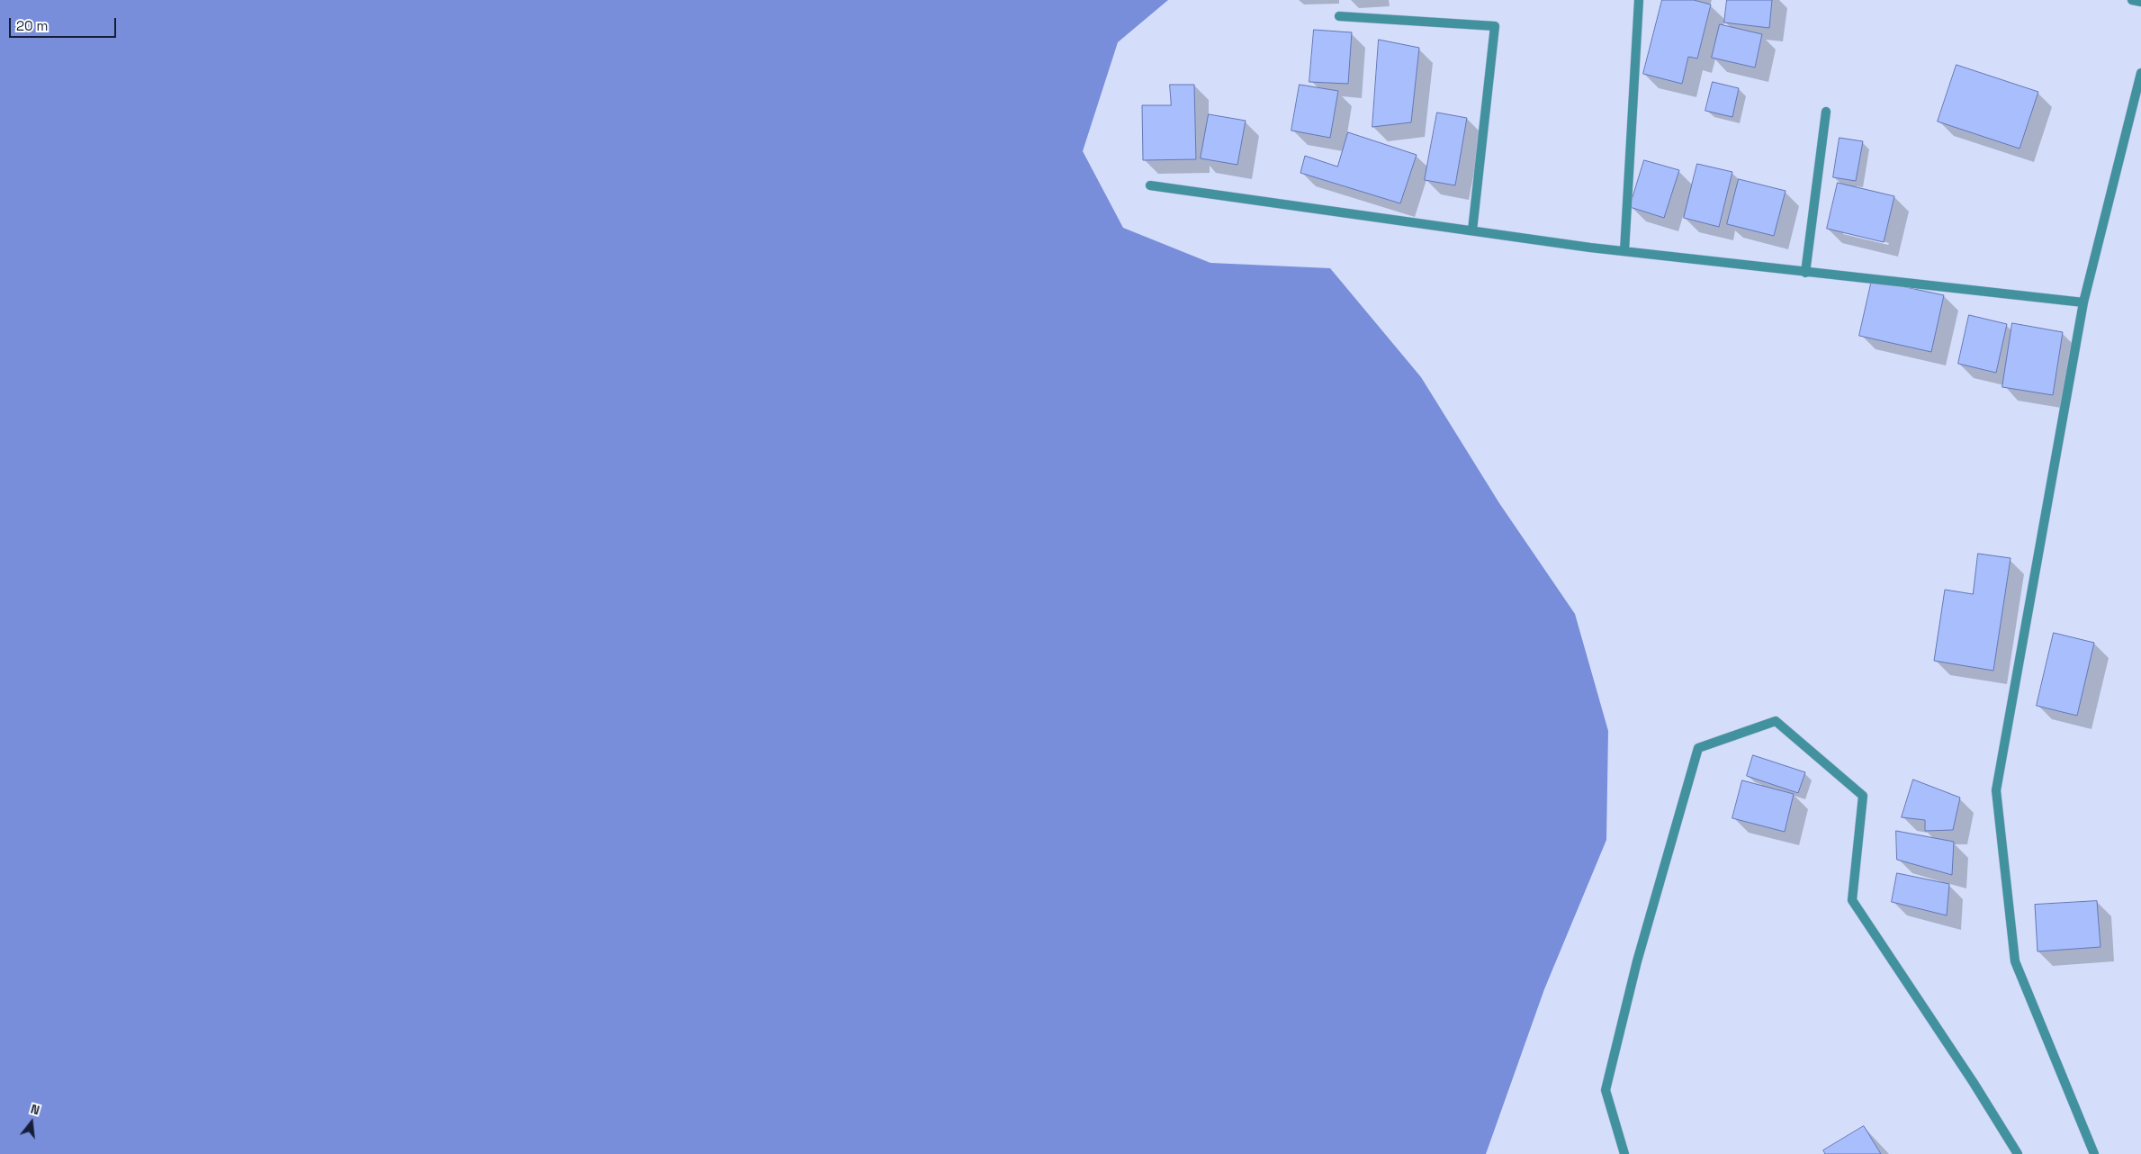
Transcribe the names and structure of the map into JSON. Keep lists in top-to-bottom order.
{
  "scale_bar": "20 m",
  "north": "top"
}
